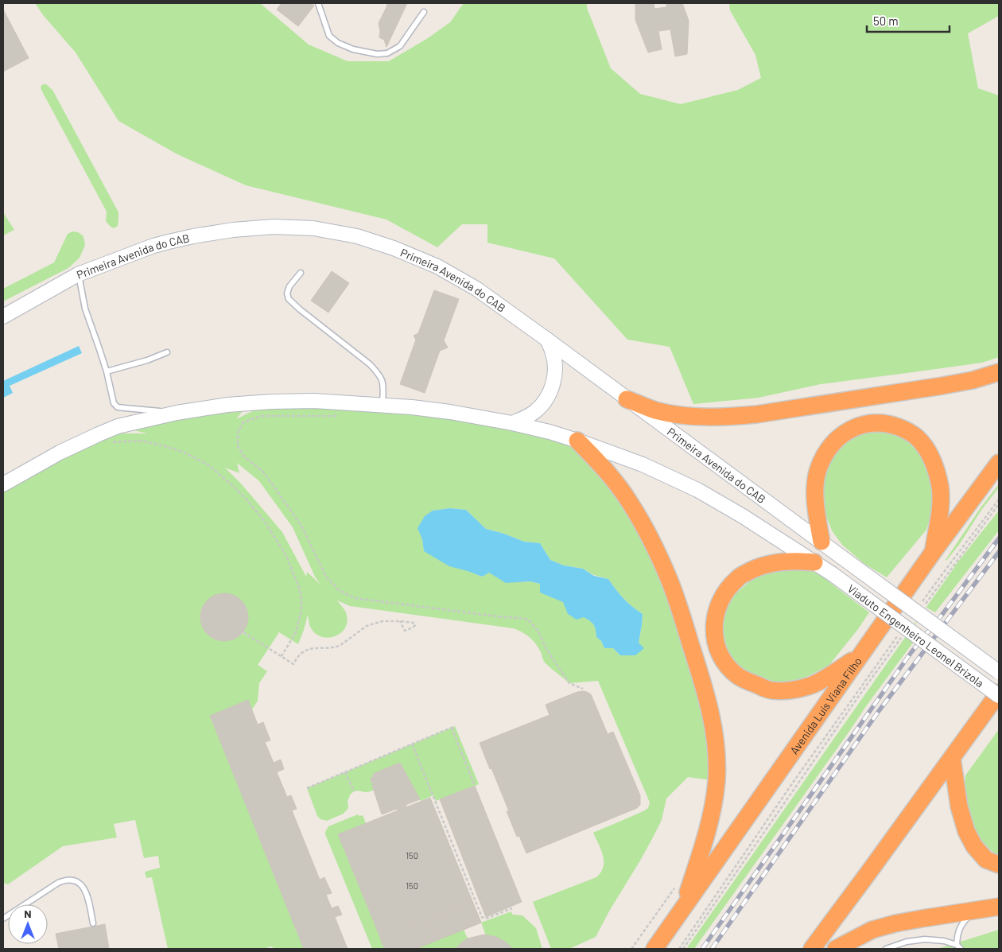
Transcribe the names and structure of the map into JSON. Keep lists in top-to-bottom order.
{
  "streets": {
    "highway": ["Avenida Luís Viana Filho"],
    "main road": ["Primeira Avenida do CAB", "Viaduto Engenheiro Leonel Brizola"]
  },
  "crossings": [
    ["Primeira Avenida do CAB", "Viaduto Engenheiro Leonel Brizola"]
  ],
  "house_numbers": ["150", "150"],
  "scale_bar": "50 m",
  "north": "top"
}
